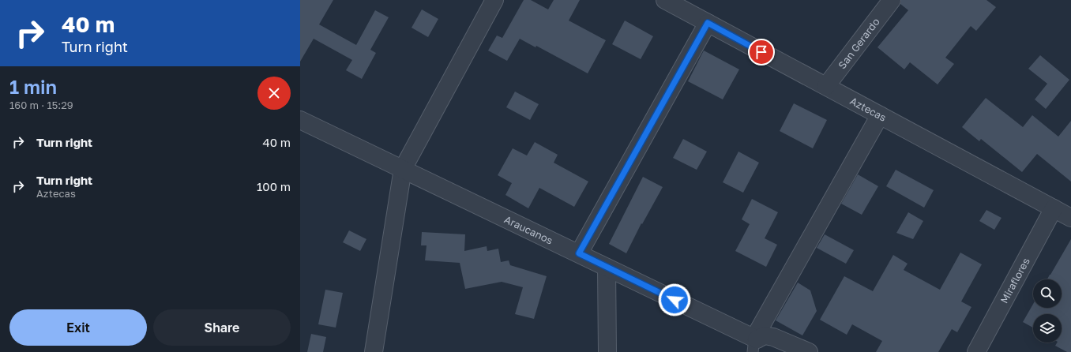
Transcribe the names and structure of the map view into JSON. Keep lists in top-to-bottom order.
{
  "streets": {
    "street": [
      "San Gerardo",
      "Aztecas",
      "Araucanos",
      "Miraflores"
    ]
  },
  "crossings": [
    ["San Gerardo", "Aztecas"],
    ["Aztecas", "Miraflores"]
  ],
  "page": {
    "turn": ["40 m", "Turn right"],
    "heading": ["1 min", "160 m · 15:29"],
    "list": [
      {
        "name": "Turn right",
        "value": "40 m"
      },
      {
        "name": "Turn right",
        "note": "Aztecas",
        "value": "100 m"
      }
    ],
    "buttons": ["Exit", "Share"]
  }
}
